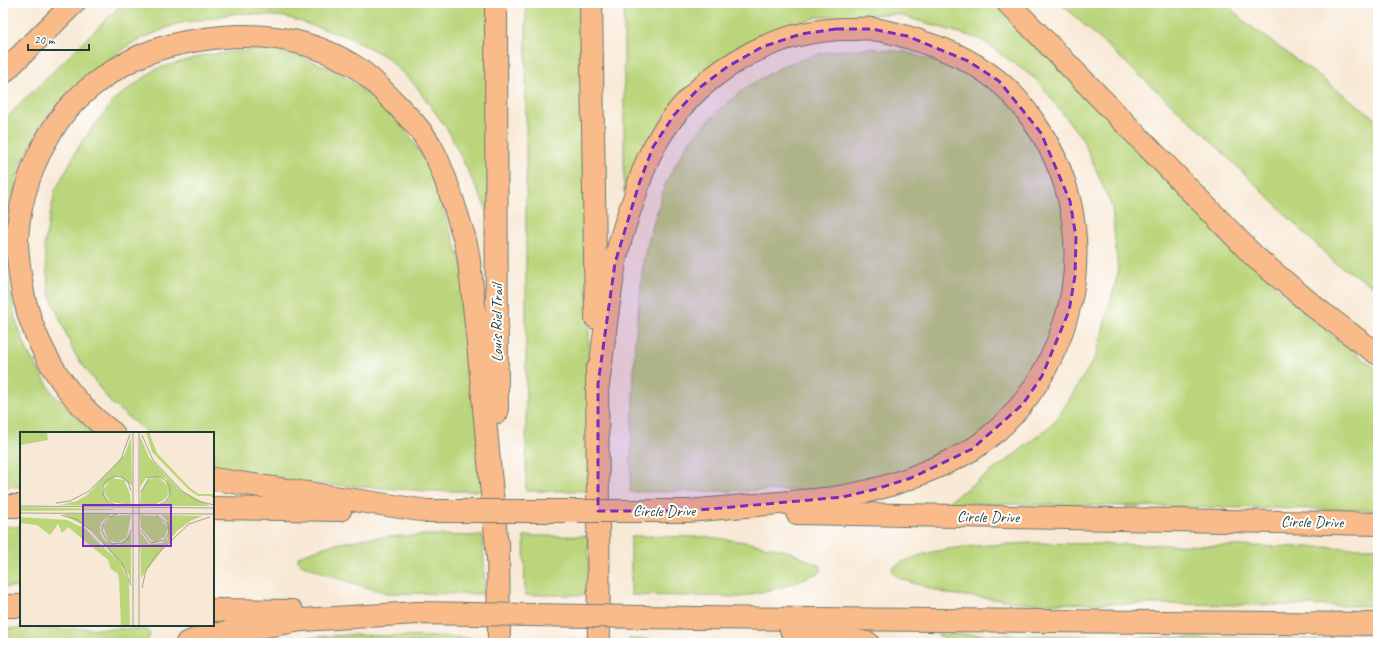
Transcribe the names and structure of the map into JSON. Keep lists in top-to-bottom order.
{
  "streets": {
    "highway": ["Louis Riel Trail", "Circle Drive"]
  },
  "scale_bar": "20 m"
}
